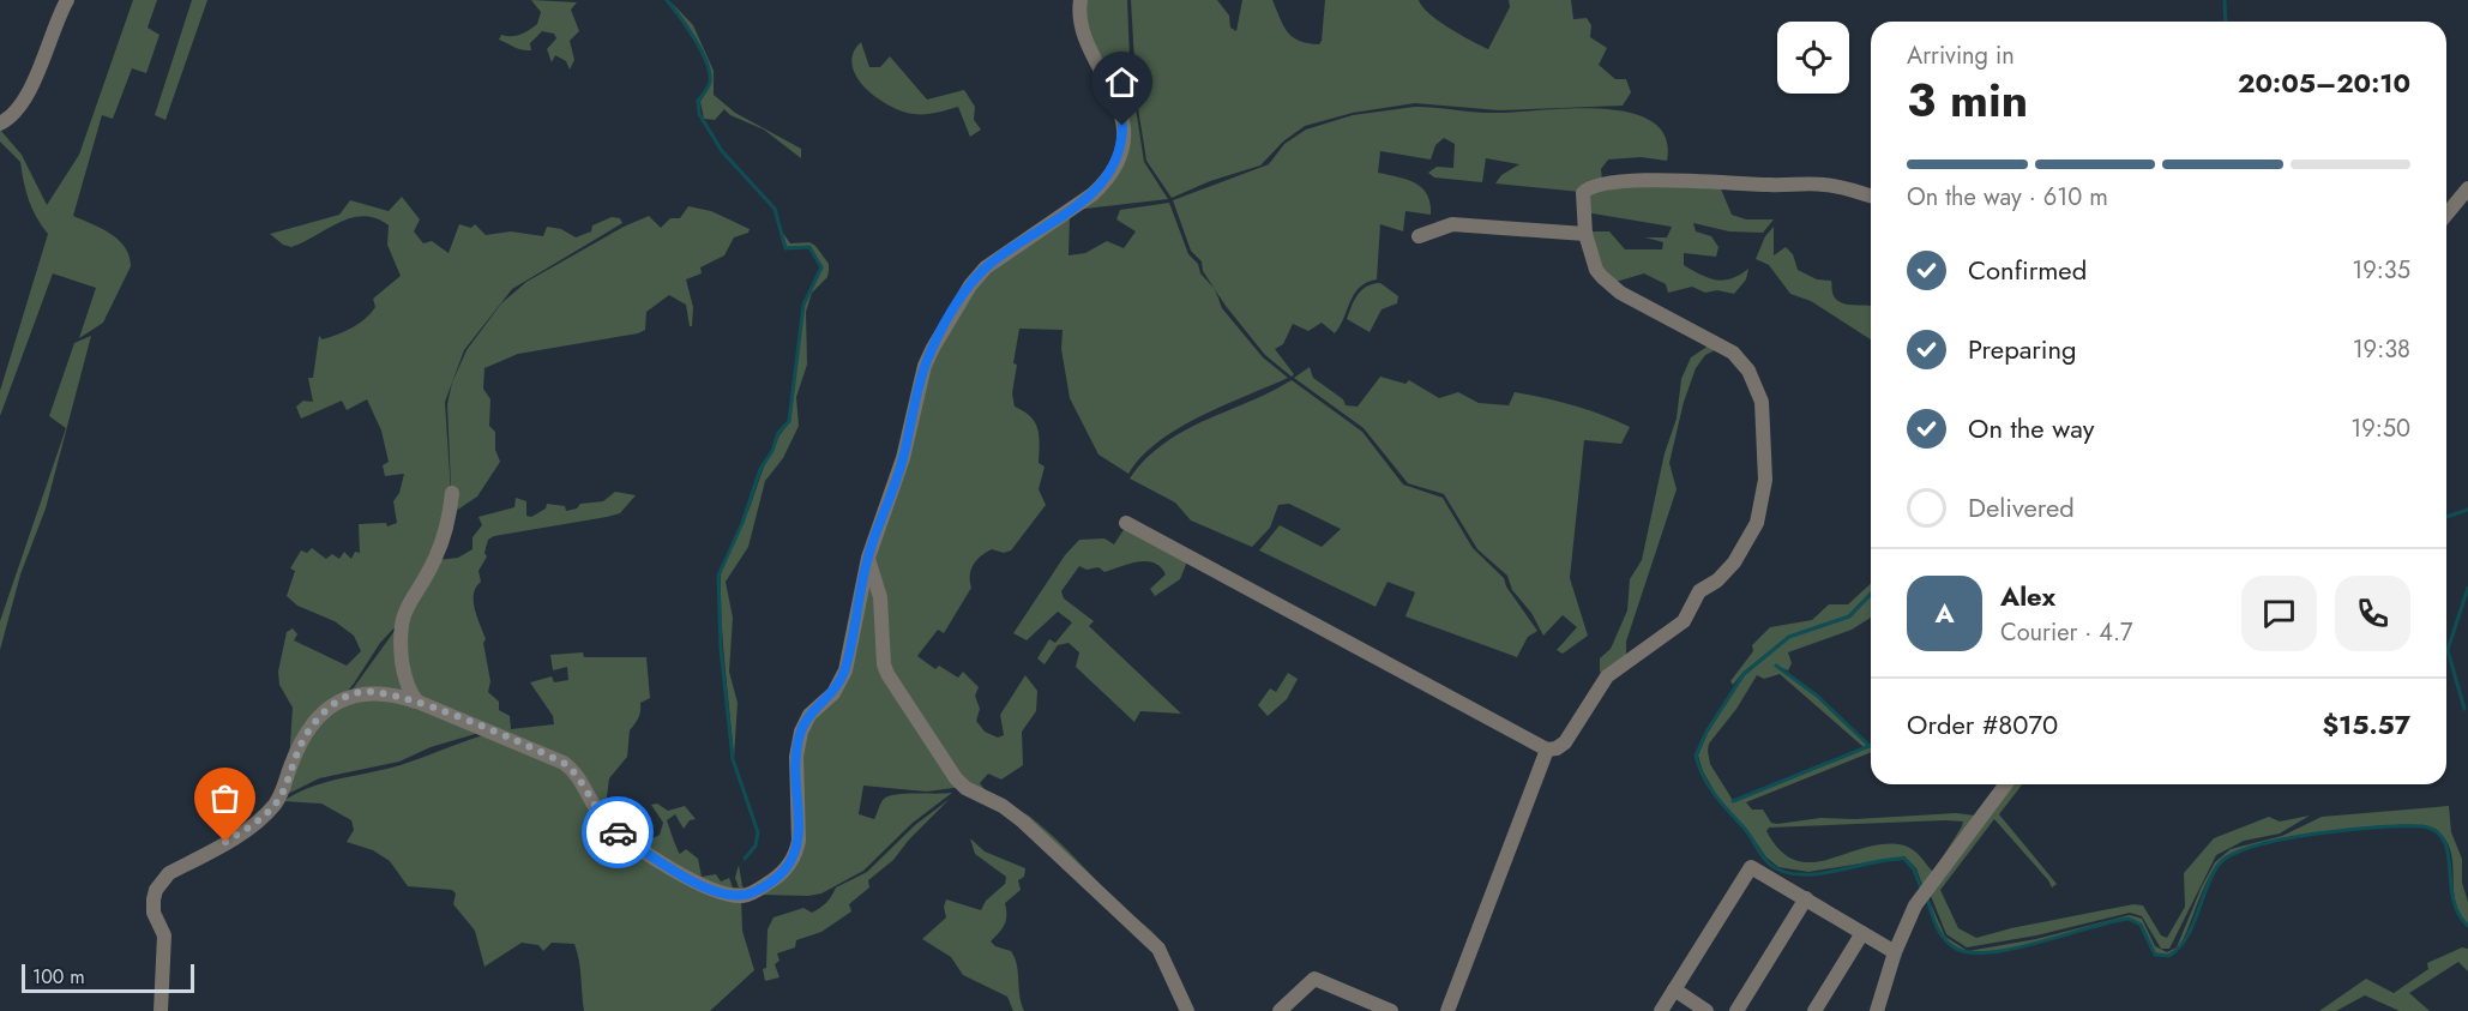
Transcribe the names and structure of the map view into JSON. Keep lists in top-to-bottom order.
{
  "scale_bar": "100 m",
  "page": {
    "heading": ["3 min", "Arriving in", "20:05–20:10"],
    "panel": [
      "Alex",
      "Courier · 4.7",
      "Order #8070",
      "$15.57"
    ],
    "bar": "On the way · 610 m",
    "list": [
      ["Confirmed", "19:35"],
      ["Preparing", "19:38"],
      ["On the way", "19:50"],
      "Delivered"
    ],
    "round": "A",
    "scale": "100 m"
  }
}
